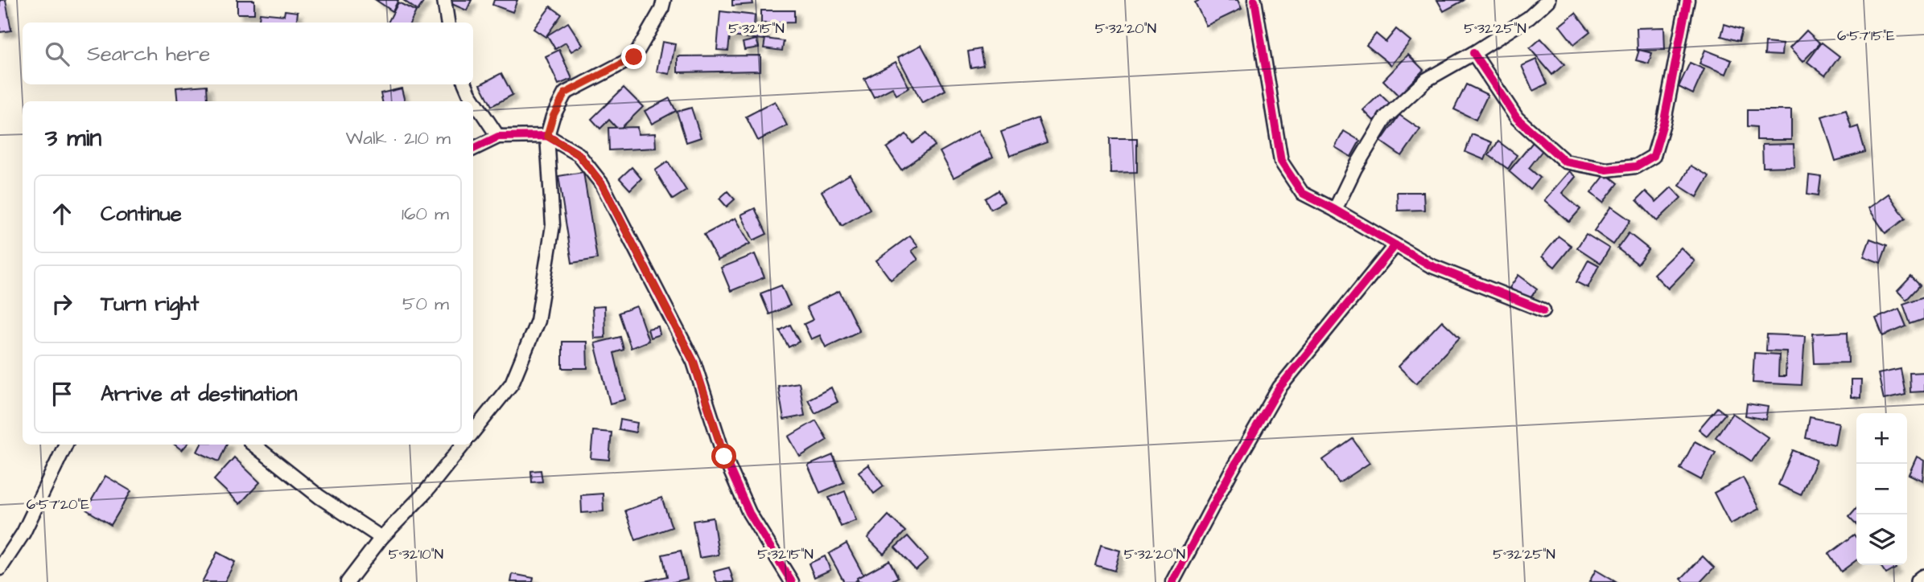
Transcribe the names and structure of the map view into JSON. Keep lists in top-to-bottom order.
{
  "page": {
    "search": "Search here",
    "heading": ["3 min", "Walk · 210 m"],
    "list": [
      ["Continue", "160 m"],
      ["Turn right", "50 m"],
      "Arrive at destination"
    ],
    "map_buttons": ["+", "−"]
  },
  "coordinates": [
    "5°32'15\"N",
    "5°32'20\"N",
    "5°32'25\"N",
    "6°57'15\"E",
    "6°57'20\"E",
    "5°32'10\"N"
  ]
}
